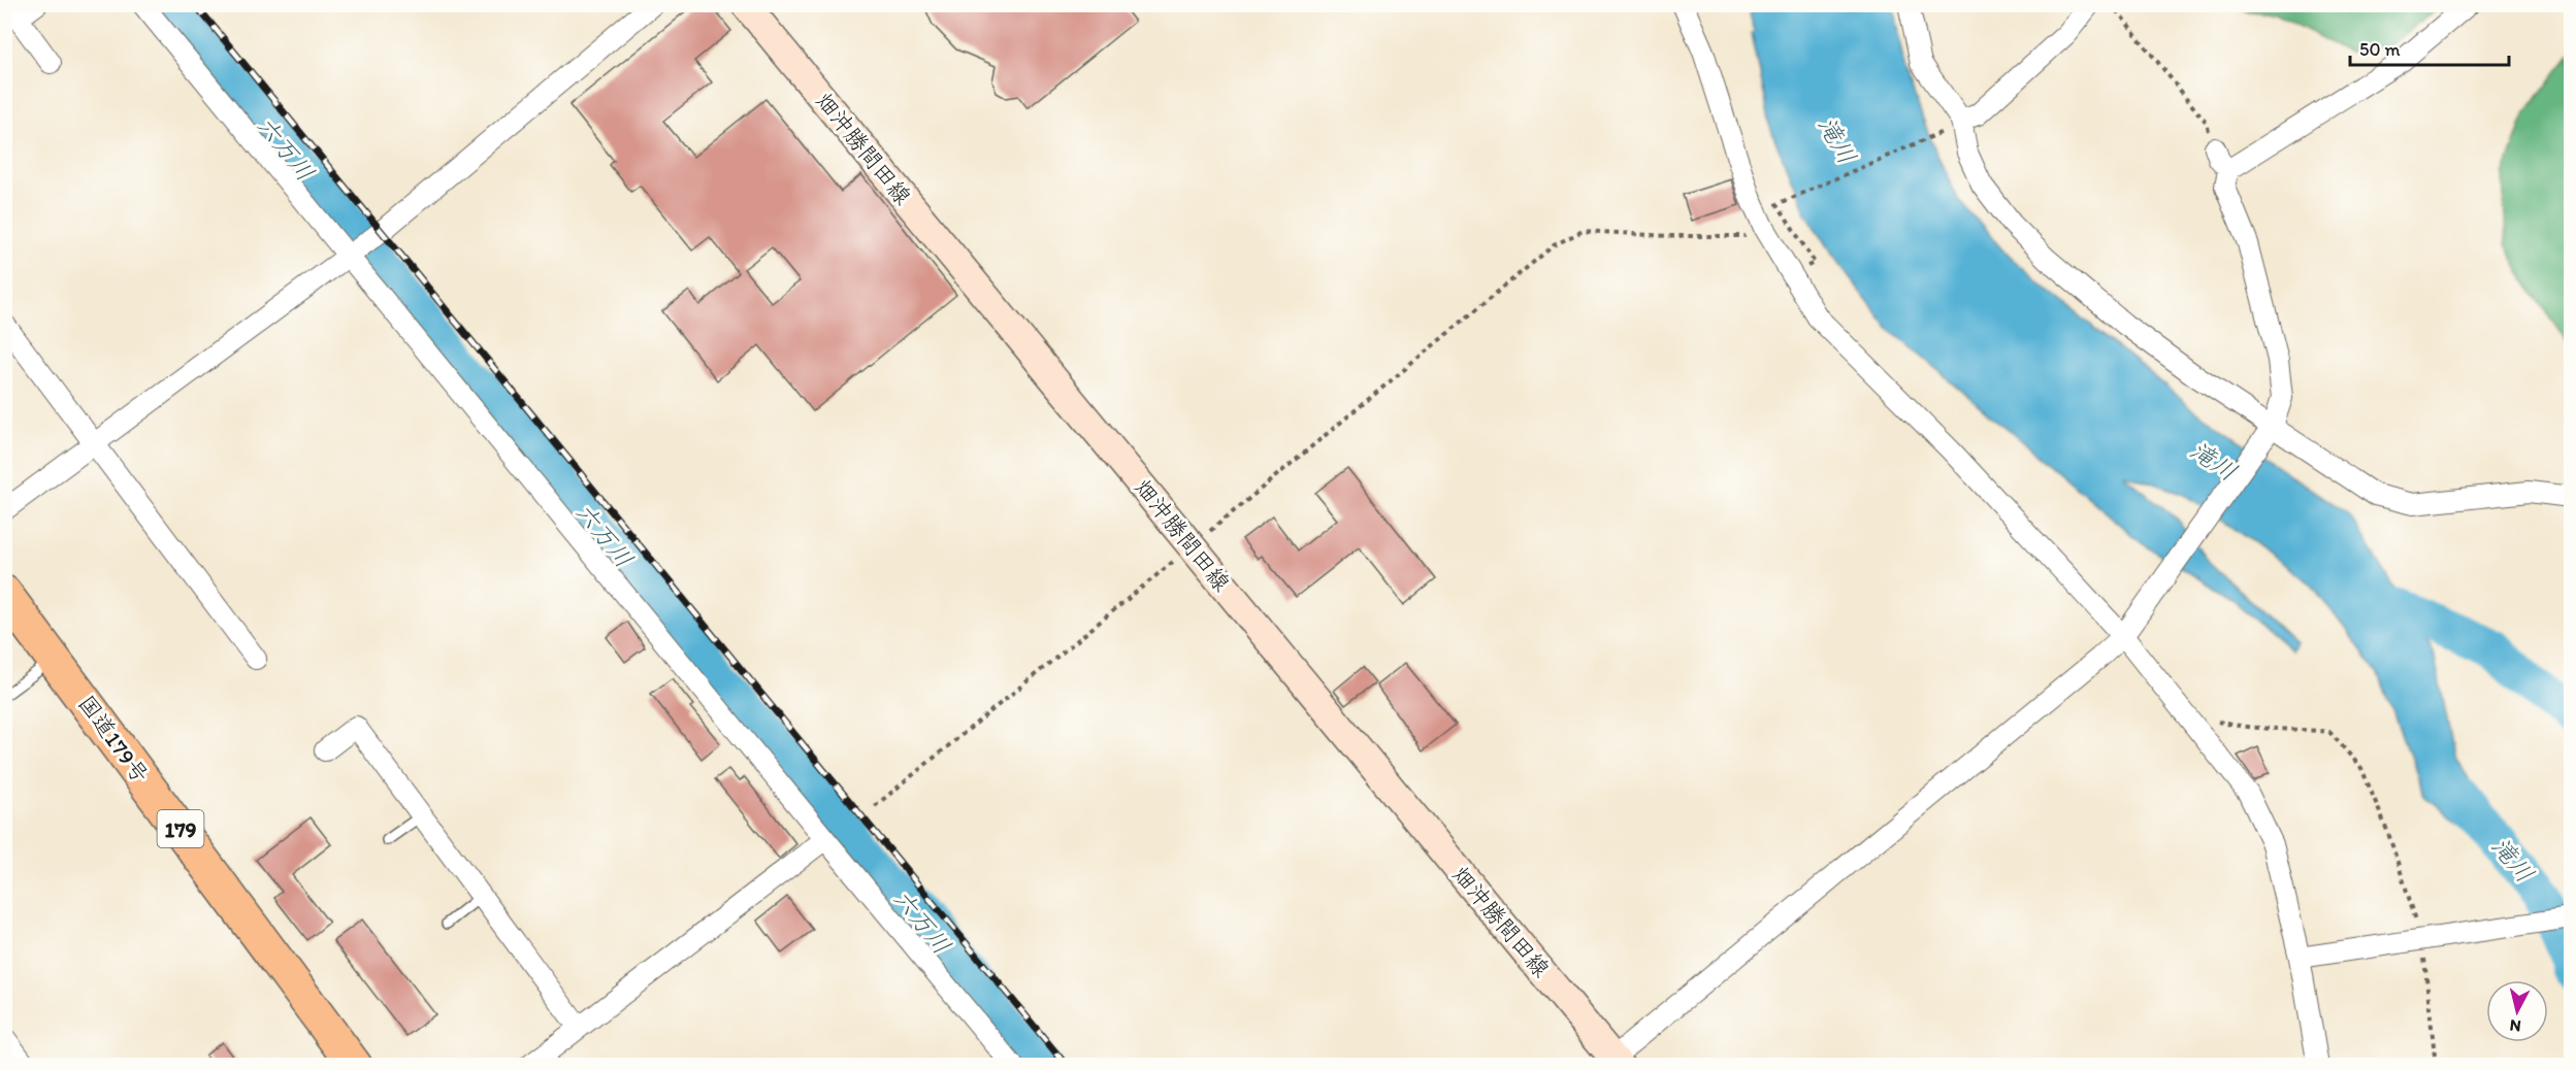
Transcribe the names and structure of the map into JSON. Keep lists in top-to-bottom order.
{
  "streets": {
    "highway": ["国道179号", "179"],
    "main road": ["畑沖勝間田線"]
  },
  "water": ["滝川", "六万川"],
  "scale_bar": "50 m",
  "north": "bottom"
}
